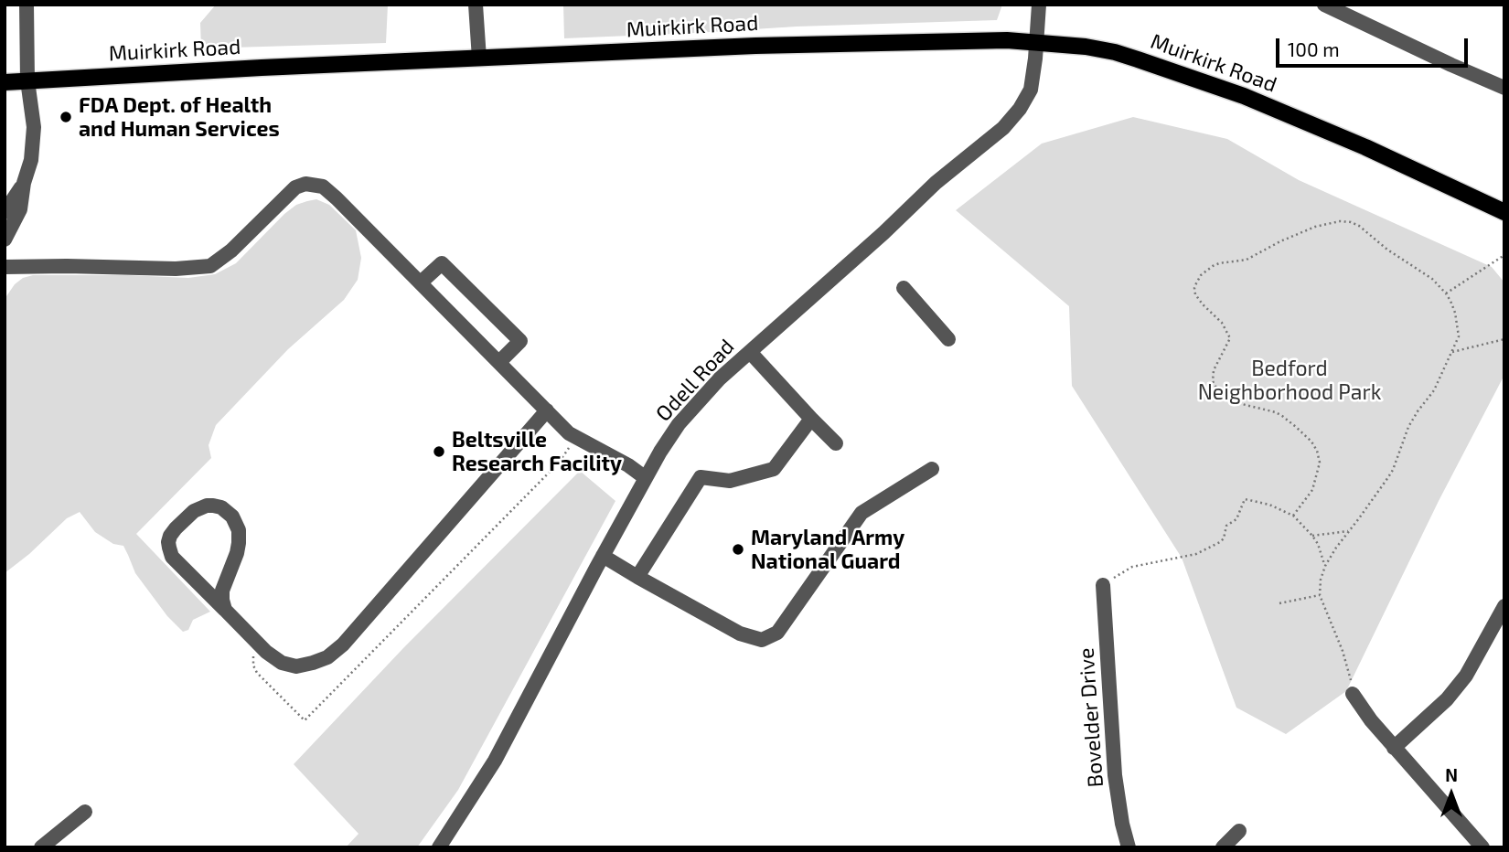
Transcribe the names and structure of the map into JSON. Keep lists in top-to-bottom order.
{
  "streets": {
    "main road": ["Muirkirk Road"],
    "street": ["Odell Road", "Bovelder Drive"]
  },
  "crossings": [
    ["Muirkirk Road", "Odell Road"]
  ],
  "parks": ["Bedford Neighborhood Park"],
  "places": ["FDA Dept. of Health and Human Services", "Beltsville Research Facility", "Maryland Army National Guard"],
  "scale_bar": "100 m",
  "north": "top"
}
